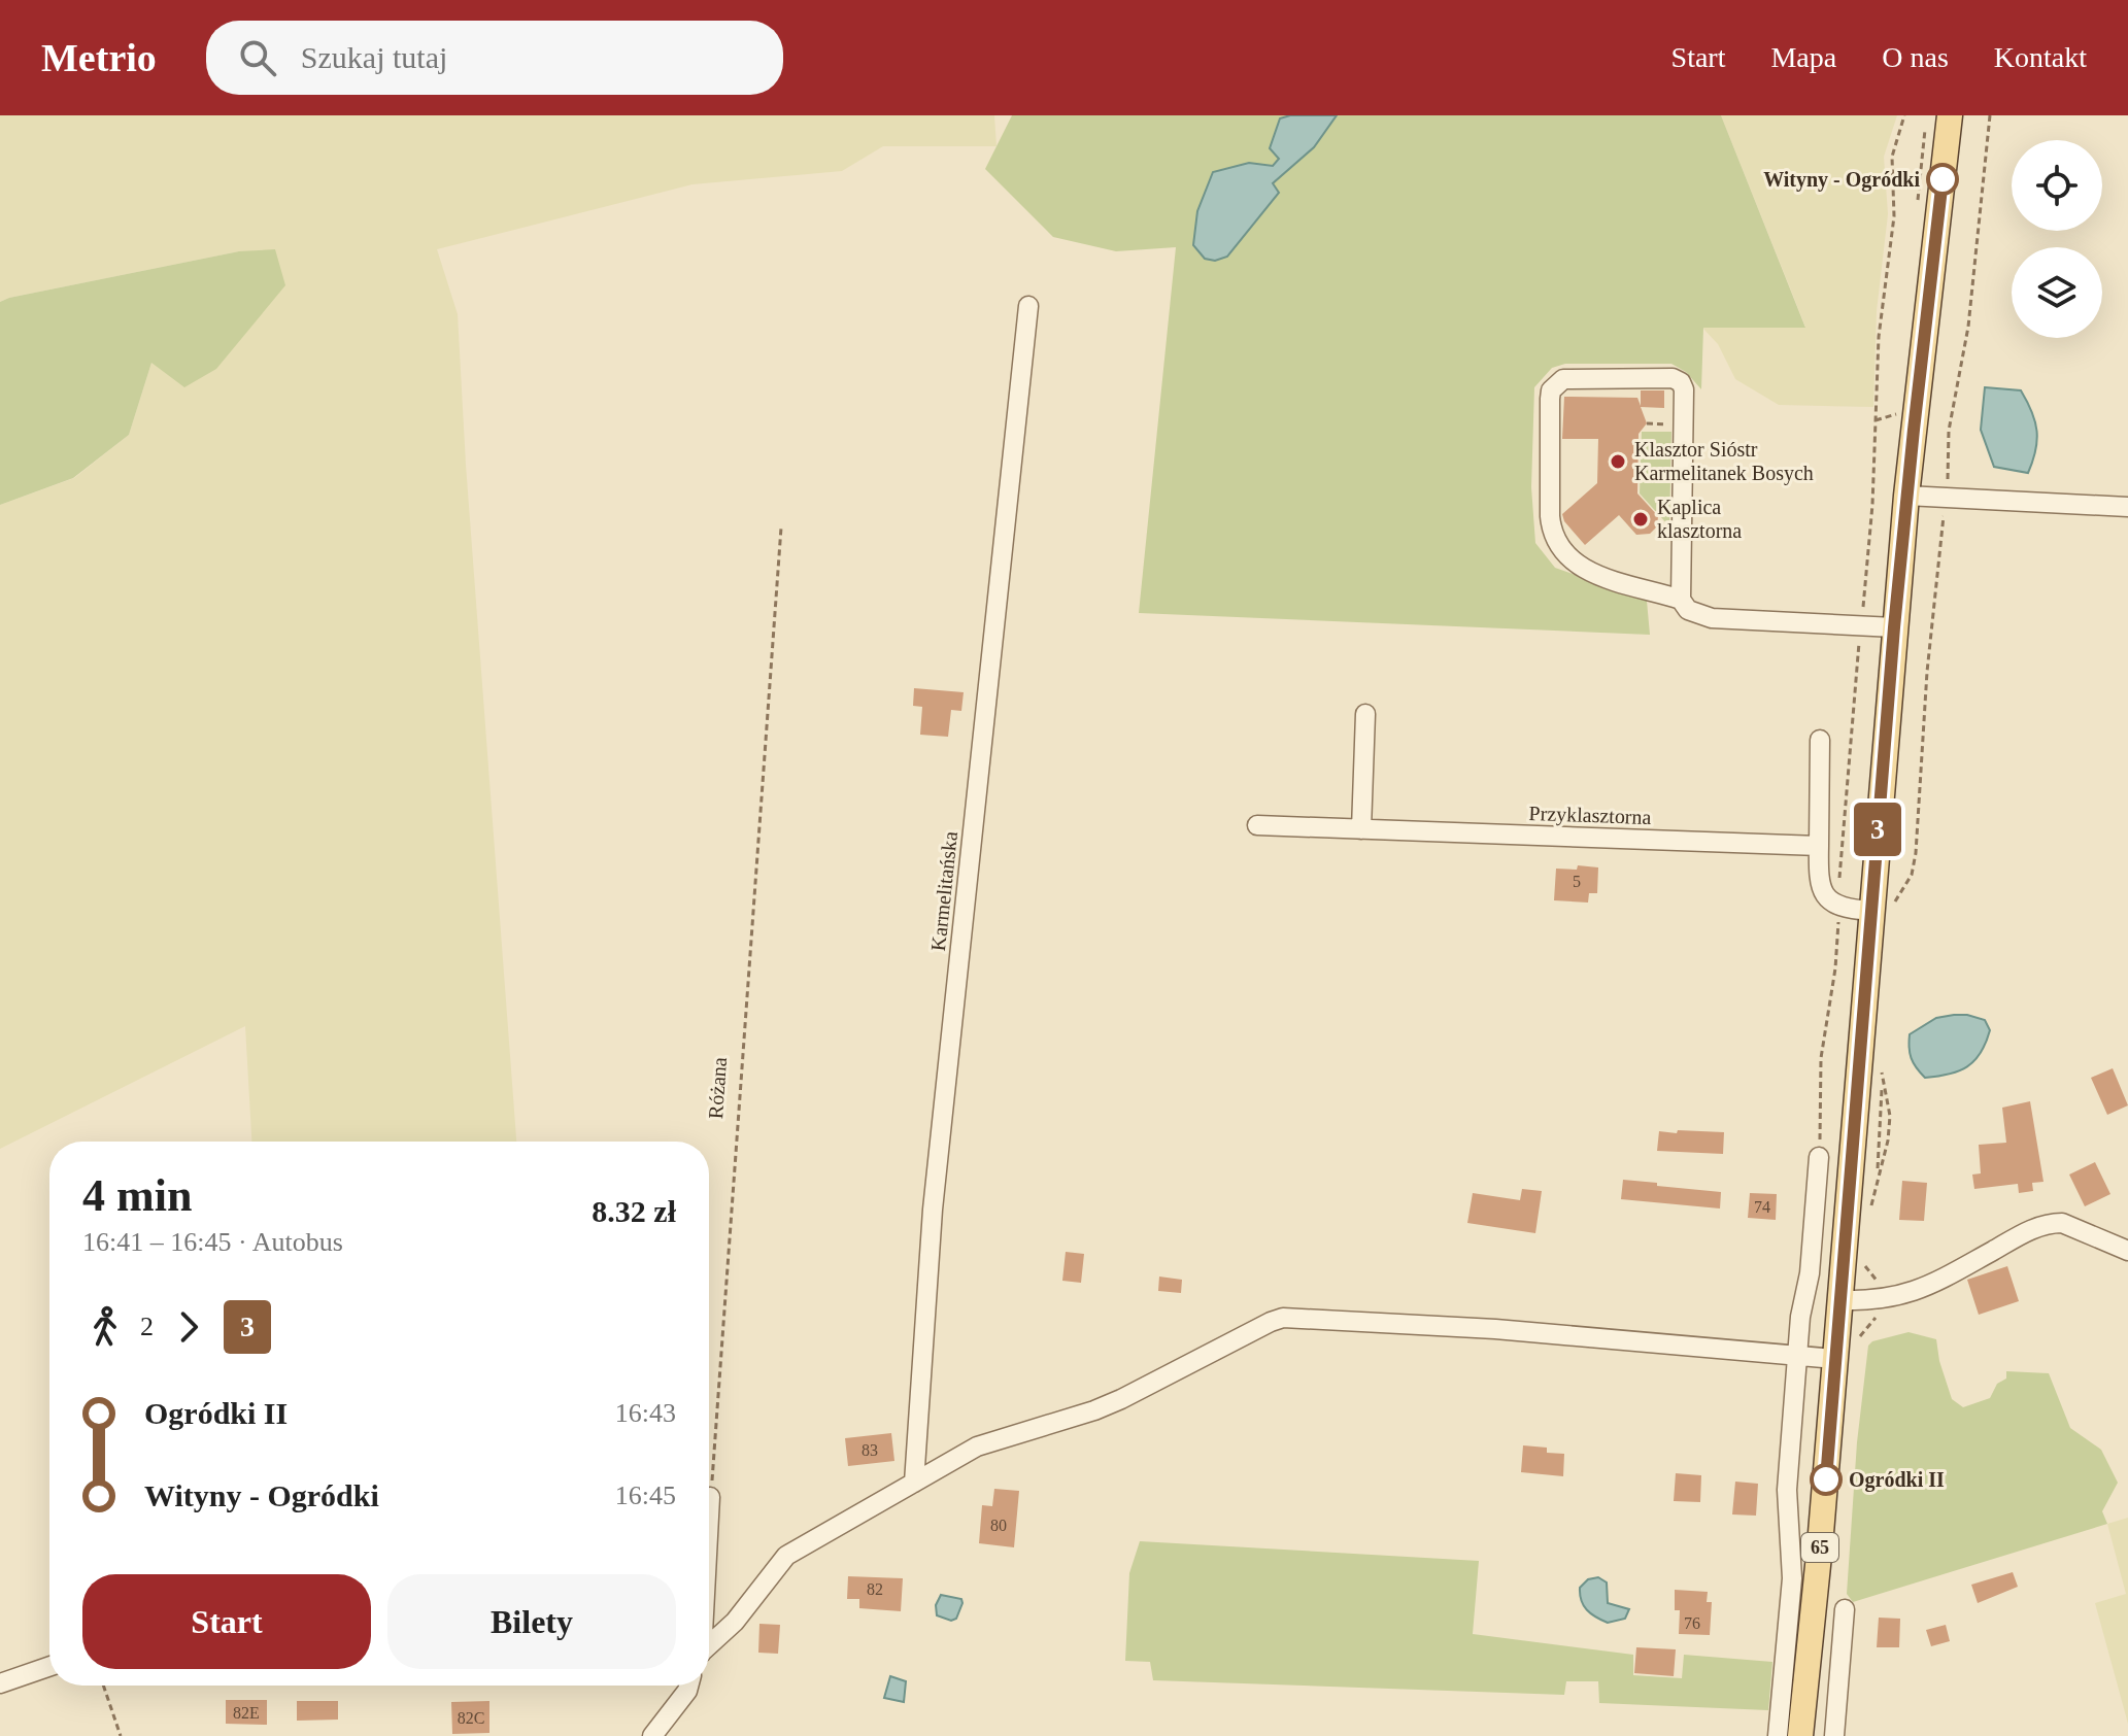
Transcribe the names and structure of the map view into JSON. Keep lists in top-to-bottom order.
{
  "streets": {
    "main road": ["65"],
    "street": ["Przyklasztorna", "Karmelitańska"],
    "path": ["Różana"]
  },
  "places": [
    "Wityny - Ogródki",
    "Klasztor Sióstr Karmelitanek Bosych",
    "Kaplica klasztorna",
    "Ogródki II"
  ],
  "lines": ["bus line 3"],
  "house_numbers": [
    "5",
    "74",
    "83",
    "80",
    "82",
    "76",
    "82E",
    "82C"
  ],
  "page": {
    "header": "Metrio",
    "search": "Szukaj tutaj",
    "nav": [
      "Start",
      "Mapa",
      "O nas",
      "Kontakt"
    ],
    "on_map": "3",
    "heading": ["4 min", "16:41 – 16:45 · Autobus", "8.32 zł"],
    "legs": ["2", "3"],
    "list": [
      {
        "name": "Ogródki II",
        "value": "16:43"
      },
      {
        "name": "Wityny - Ogródki",
        "value": "16:45"
      }
    ],
    "buttons": ["Start", "Bilety"]
  }
}
